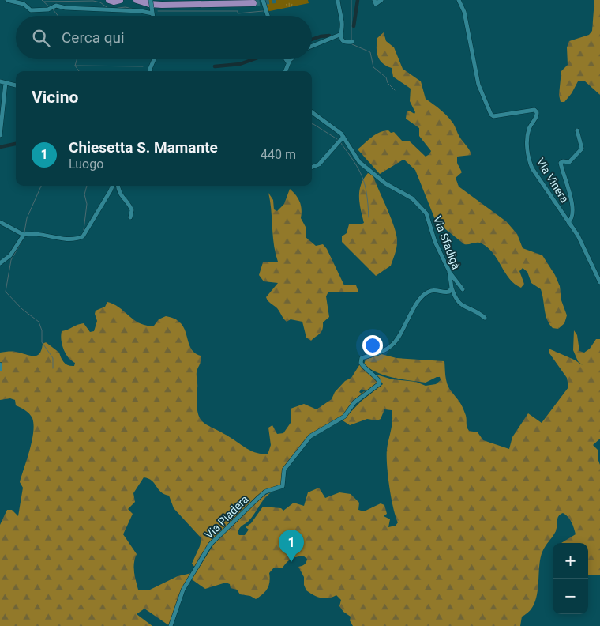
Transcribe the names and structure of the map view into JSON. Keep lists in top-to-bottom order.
{
  "streets": {
    "street": ["Via Vinera", "Via Sfadigà", "Via Piadera"]
  },
  "crossings": [
    ["Via Sfadigà", "Via Piadera"]
  ],
  "page": {
    "search": "Cerca qui",
    "heading": "Vicino",
    "list": [
      {
        "mark": "1",
        "name": "Chiesetta S. Mamante",
        "note": "Luogo",
        "value": "440 m"
      }
    ],
    "pins": "1",
    "map_buttons": ["+", "−"]
  }
}
